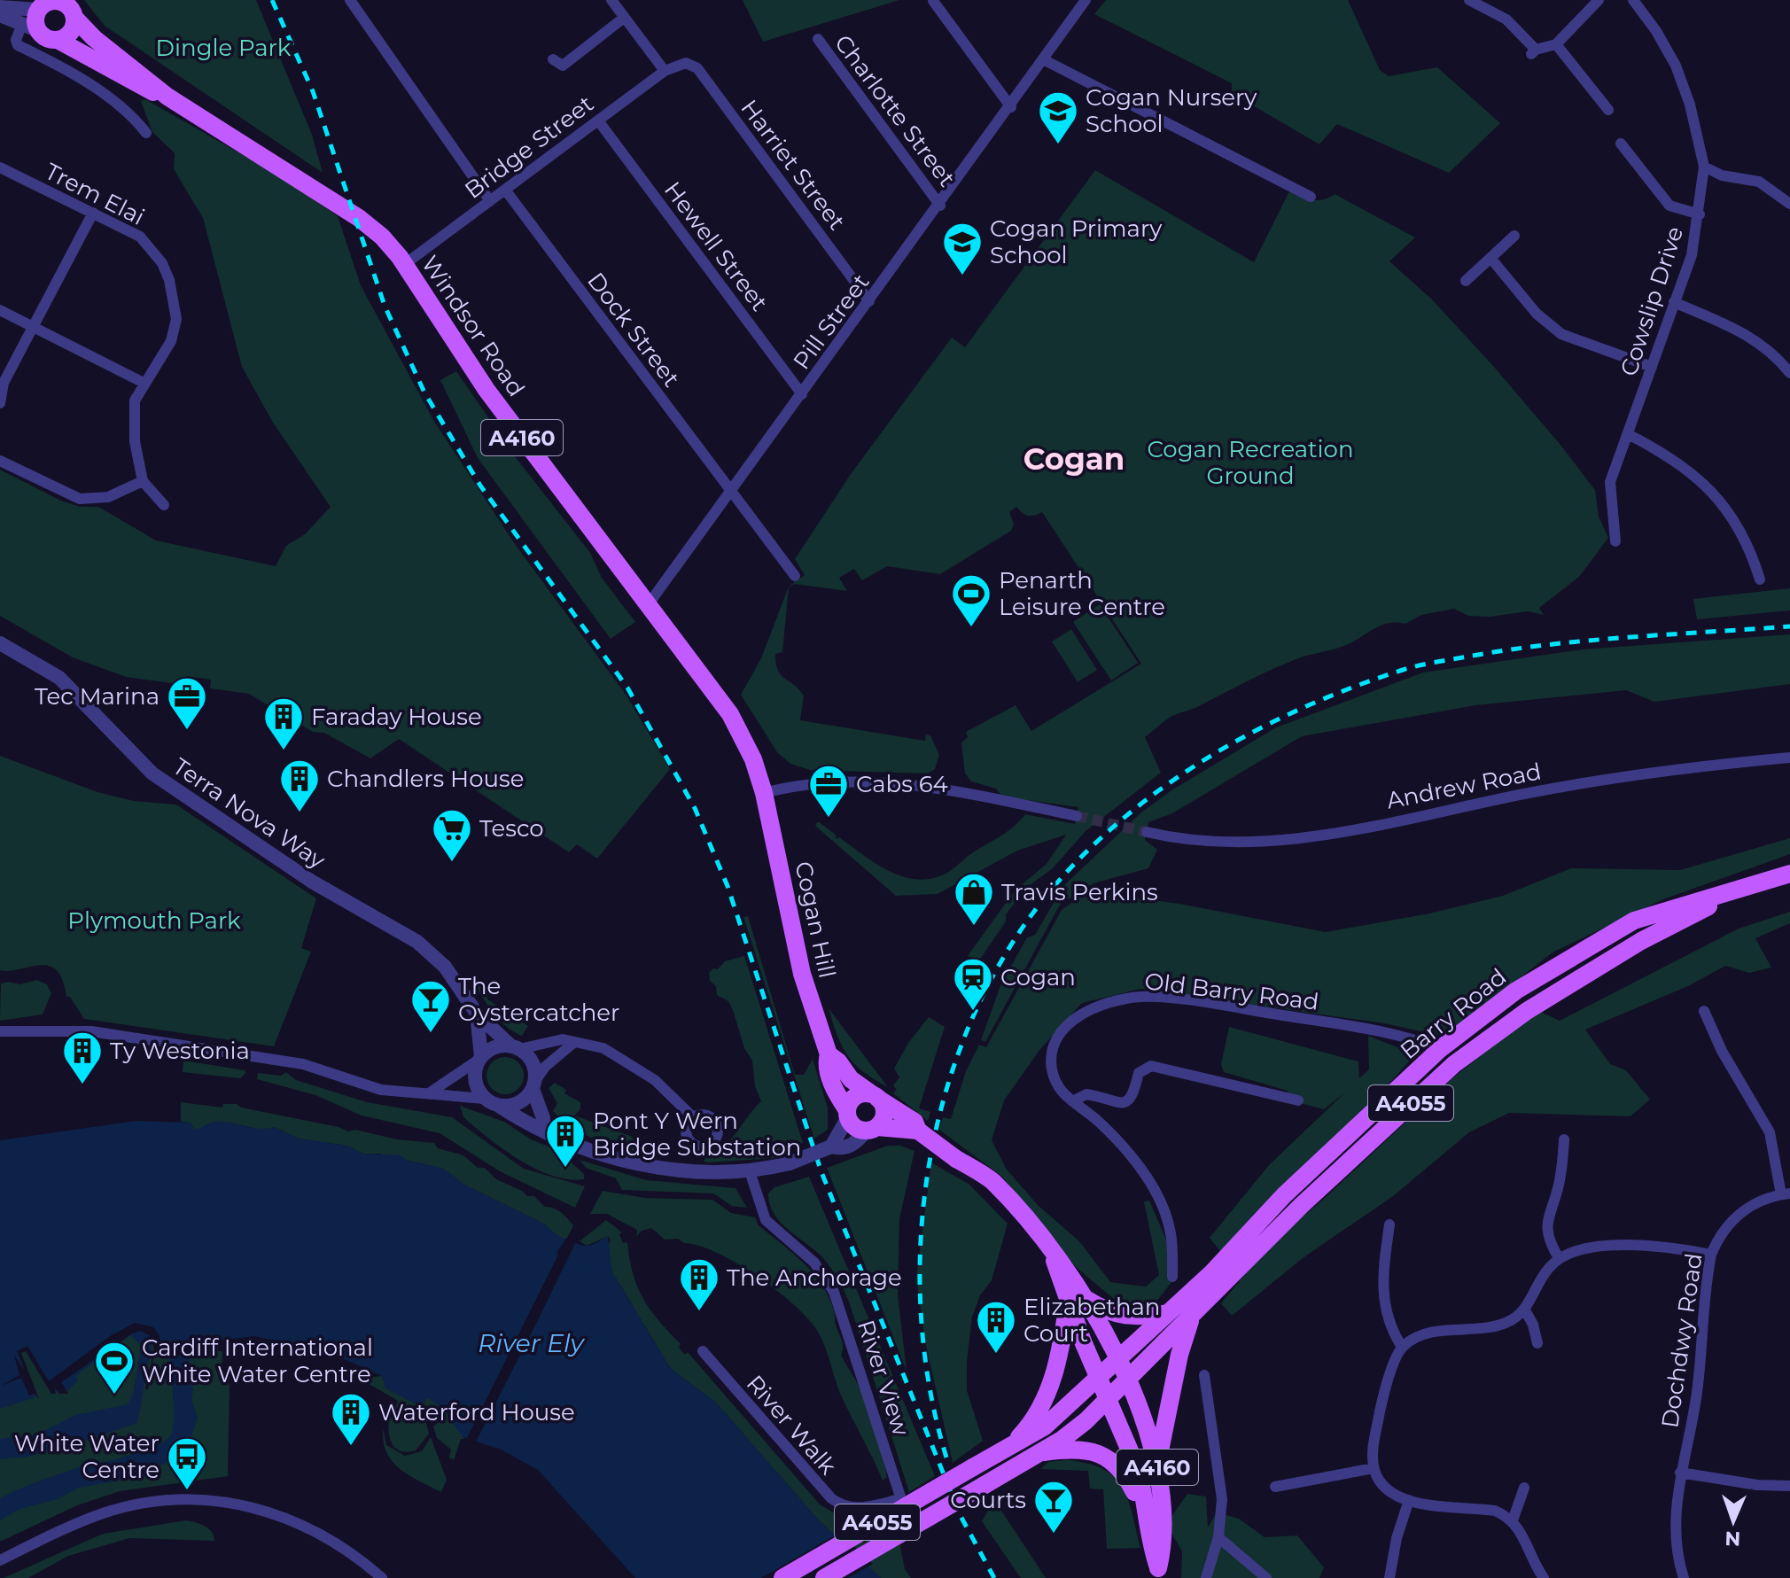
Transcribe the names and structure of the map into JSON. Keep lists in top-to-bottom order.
{
  "streets": {
    "main road": [
      "Windsor Road",
      "A4160",
      "Cogan Hill",
      "Barry Road",
      "A4055"
    ],
    "street": [
      "Charlotte Street",
      "Bridge Street",
      "Harriet Street",
      "Trem Elai",
      "Hewell Street",
      "Cowslip Drive",
      "Pill Street",
      "Dock Street",
      "Andrew Road",
      "Terra Nova Way",
      "Old Barry Road",
      "Dochdwy Road",
      "River View",
      "River Walk"
    ]
  },
  "crossings": [
    ["Charlotte Street", "Pill Street"],
    ["Bridge Street", "Harriet Street"],
    ["Bridge Street", "Hewell Street"],
    ["Bridge Street", "Windsor Road"],
    ["Bridge Street", "Dock Street"],
    ["Harriet Street", "Pill Street"],
    ["Hewell Street", "Pill Street"],
    ["Pill Street", "Windsor Road"],
    ["Pill Street", "Dock Street"],
    ["Windsor Road", "Cogan Hill"],
    ["A4160", "Cogan Hill"],
    ["A4160", "Barry Road"],
    ["A4160", "A4055"],
    ["Cogan Hill", "Barry Road"],
    ["Cogan Hill", "A4055"],
    ["Old Barry Road", "Barry Road"],
    ["Barry Road", "A4055"],
    ["River View", "River Walk"]
  ],
  "districts": ["Cogan"],
  "water": ["River Ely"],
  "parks": ["Dingle Park", "Cogan Recreation Ground", "Plymouth Park"],
  "places": {
    "school or university": ["Cogan Nursery School", "Cogan Primary School"],
    "sports": ["Penarth Leisure Centre", "Cardiff International White Water Centre"],
    "office": ["Tec Marina", "Cabs 64"],
    "building": [
      "Faraday House",
      "Chandlers House",
      "Ty Westonia",
      "Pont Y Wern Bridge Substation",
      "The Anchorage",
      "Elizabethan Court",
      "Waterford House"
    ],
    "supermarket": ["Tesco"],
    "shop": ["Travis Perkins"],
    "station": ["Cogan"],
    "bar": ["The Oystercatcher", "Courts"],
    "bus stop": ["White Water Centre"]
  },
  "north": "bottom"
}
